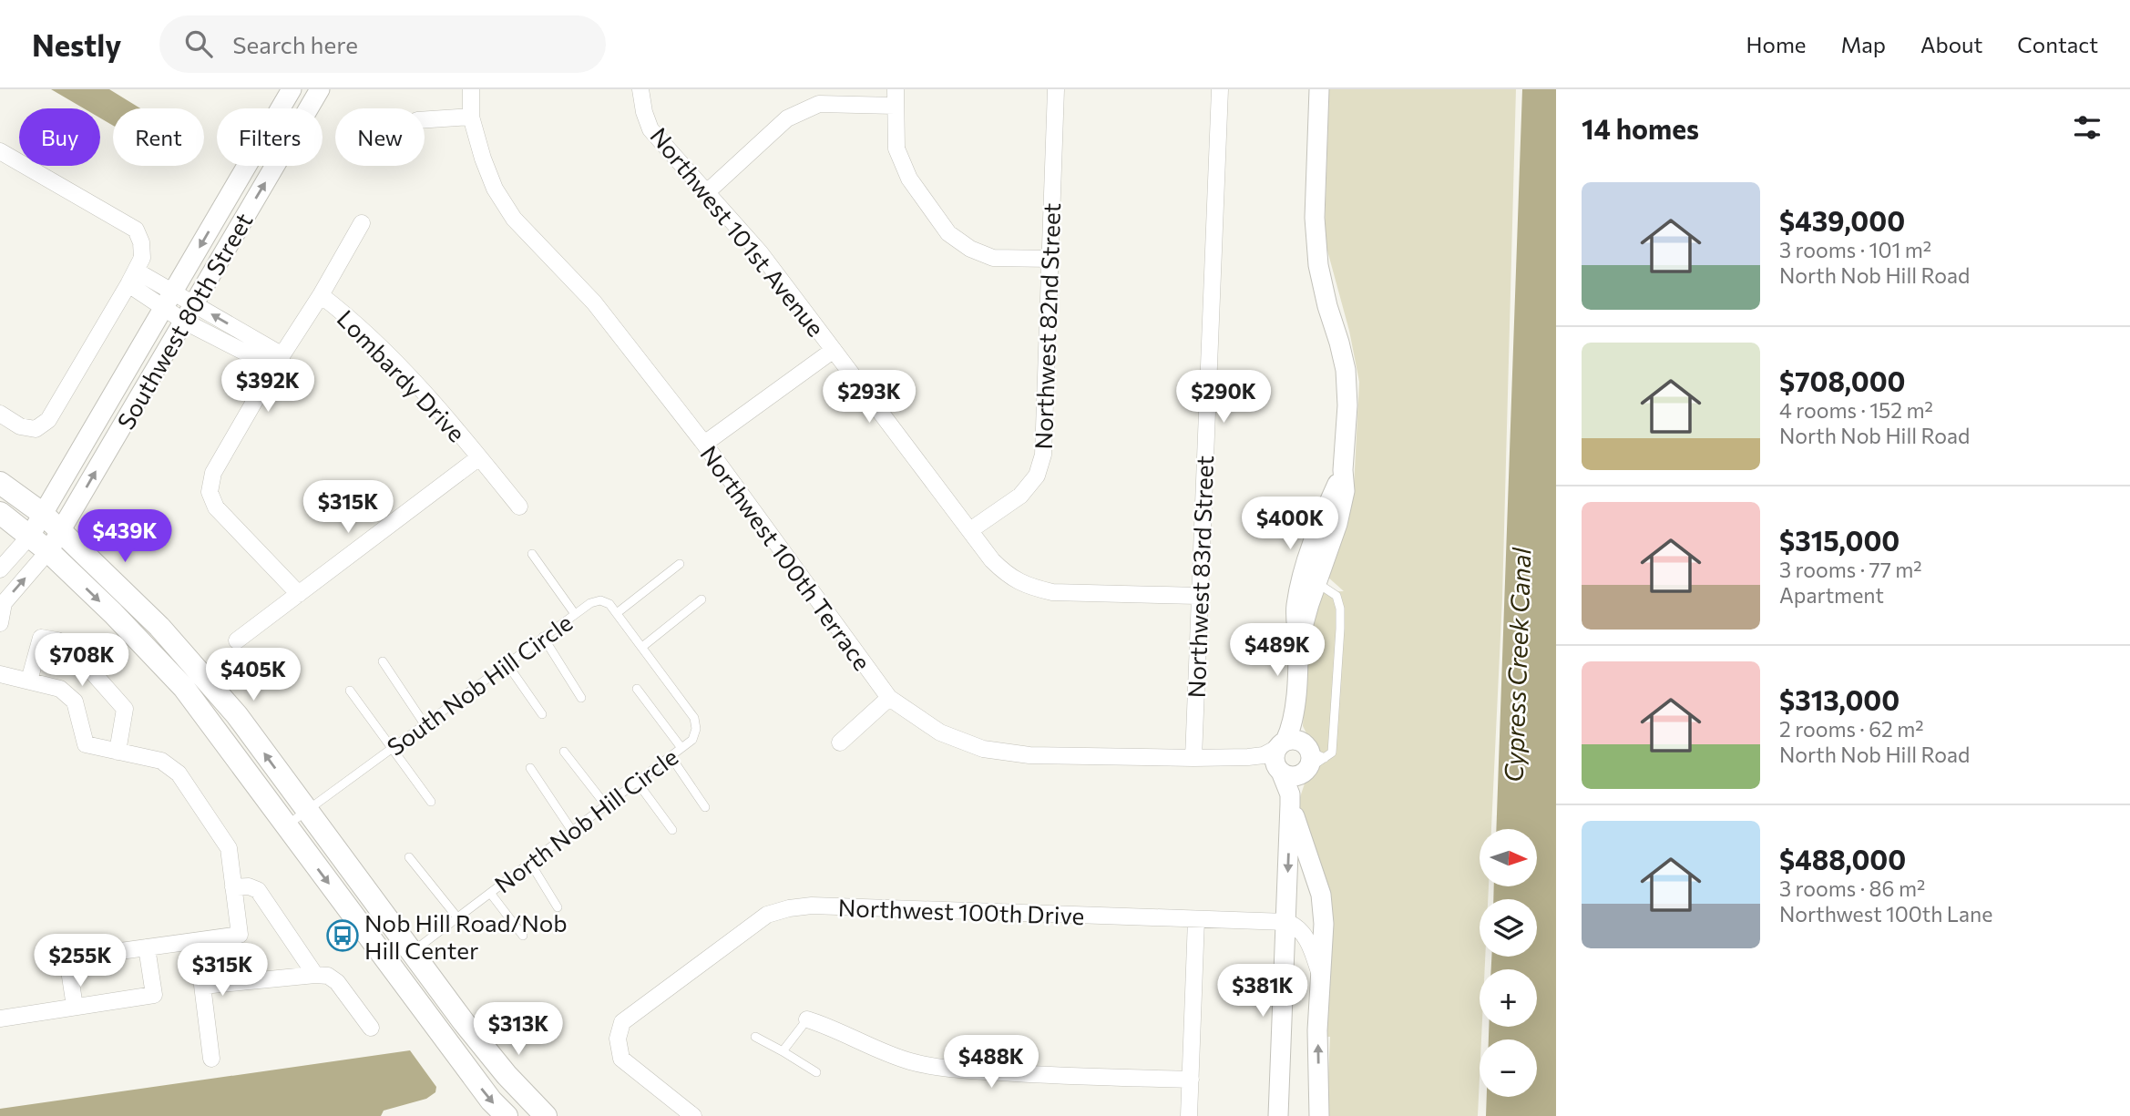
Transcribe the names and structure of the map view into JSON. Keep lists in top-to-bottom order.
{
  "streets": {
    "street": [
      "Northwest 101st Avenue",
      "Southwest 80th Street",
      "Northwest 82nd Street",
      "Lombardy Drive",
      "Northwest 100th Terrace",
      "Northwest 83rd Street",
      "Northwest 100th Drive"
    ],
    "lane": ["South Nob Hill Circle", "North Nob Hill Circle"]
  },
  "crossings": [
    ["Northwest 101st Avenue", "Northwest 82nd Street"],
    ["Northwest 101st Avenue", "Northwest 83rd Street"],
    ["Northwest 100th Terrace", "Northwest 83rd Street"]
  ],
  "water": ["Cypress Creek Canal"],
  "places": {
    "bus stop": ["Nob Hill Road/Nob Hill Center"]
  },
  "north": "right",
  "page": {
    "header": "Nestly",
    "search": "Search here",
    "nav": [
      "Home",
      "Map",
      "About",
      "Contact"
    ],
    "heading": "14 homes",
    "chip": [
      "Buy",
      "Rent",
      "Filters",
      "New"
    ],
    "list": [
      {
        "name": "$439,000",
        "note": "3 rooms · 101 m² · North Nob Hill Road"
      },
      {
        "name": "$708,000",
        "note": "4 rooms · 152 m² · North Nob Hill Road"
      },
      {
        "name": "$315,000",
        "note": "3 rooms · 77 m² · Apartment"
      },
      {
        "name": "$313,000",
        "note": "2 rooms · 62 m² · North Nob Hill Road"
      },
      {
        "name": "$488,000",
        "note": "3 rooms · 86 m² · Northwest 100th Lane"
      }
    ],
    "price": [
      "$392K",
      "$293K",
      "$290K",
      "$315K",
      "$400K",
      "$439K",
      "$489K",
      "$708K",
      "$405K",
      "$255K",
      "$315K",
      "$381K",
      "$313K",
      "$488K"
    ],
    "map_buttons": ["+", "−"]
  }
}
